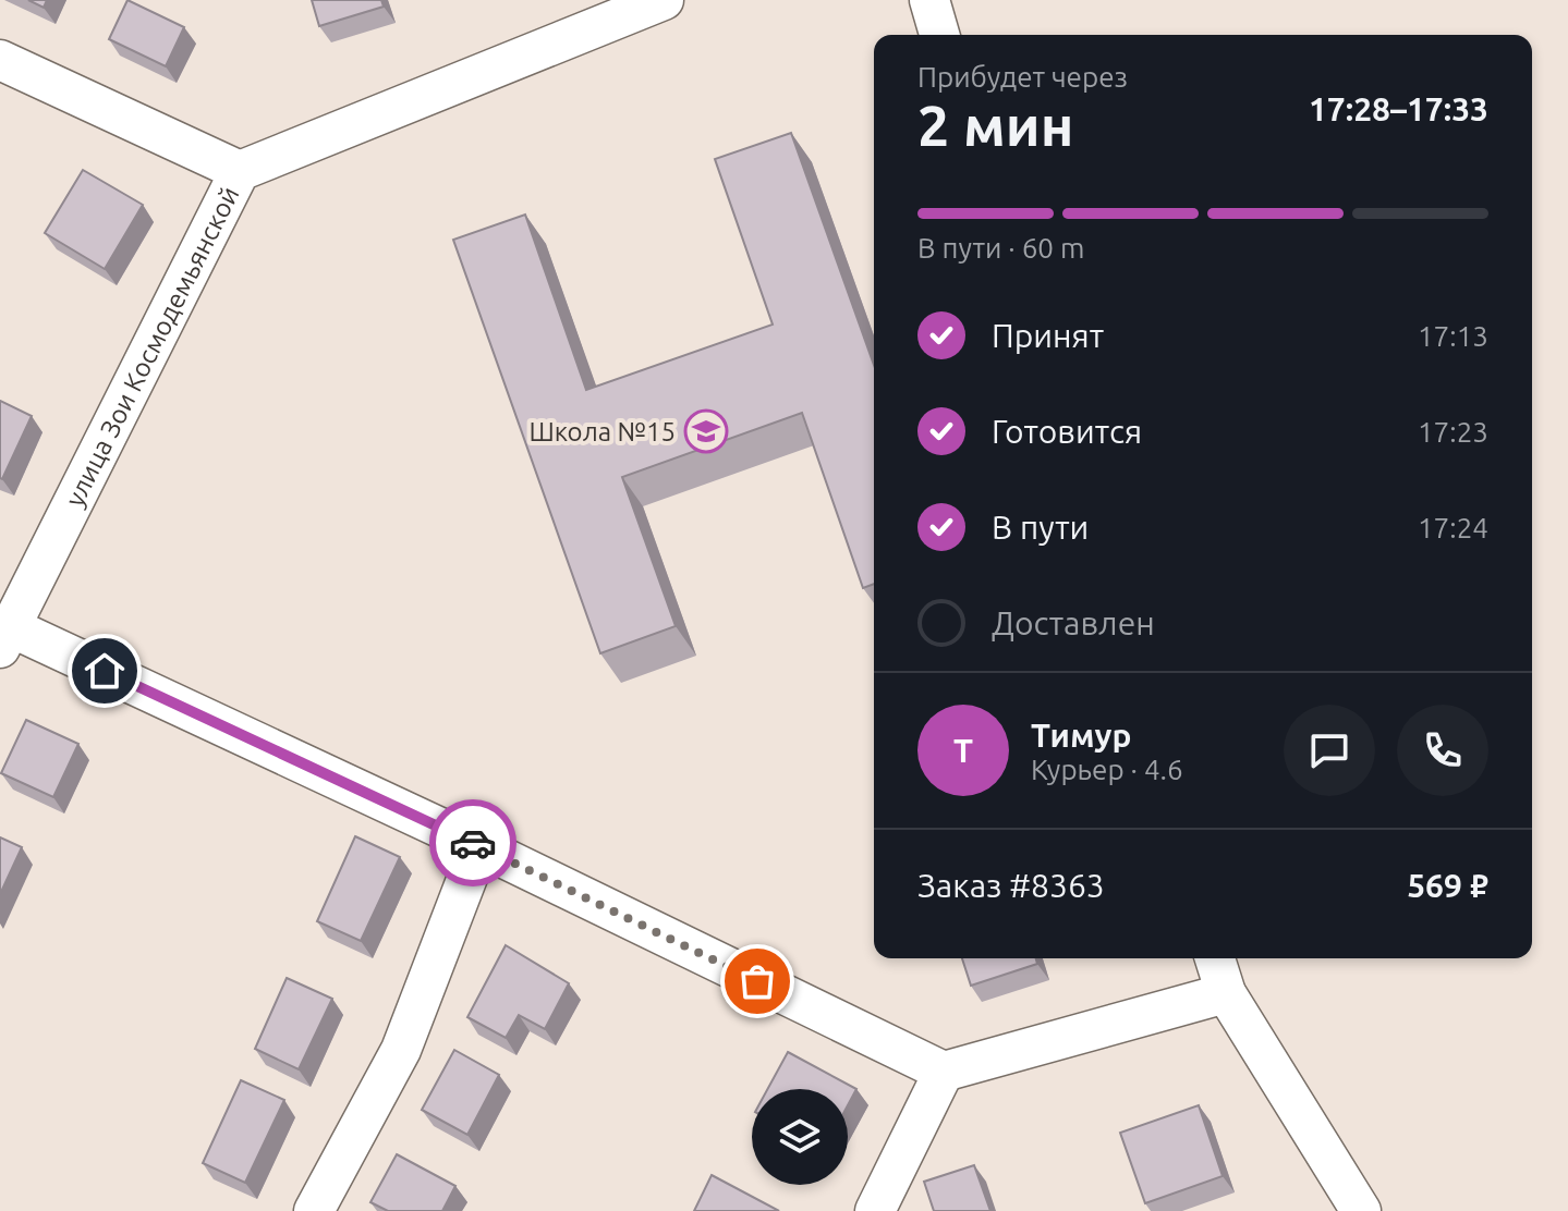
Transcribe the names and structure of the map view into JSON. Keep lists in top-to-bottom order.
{
  "streets": {
    "street": ["улица Зои Космодемьянской"]
  },
  "places": {
    "school or university": ["Школа №15"]
  },
  "page": {
    "heading": ["2 мин", "Прибудет через", "17:28–17:33"],
    "panel": [
      "Тимур",
      "Курьер · 4.6",
      "Заказ #8363",
      "569 ₽"
    ],
    "bar": "В пути · 60 m",
    "list": [
      ["Принят", "17:13"],
      ["Готовится", "17:23"],
      ["В пути", "17:24"],
      "Доставлен"
    ],
    "round": "Т"
  }
}
